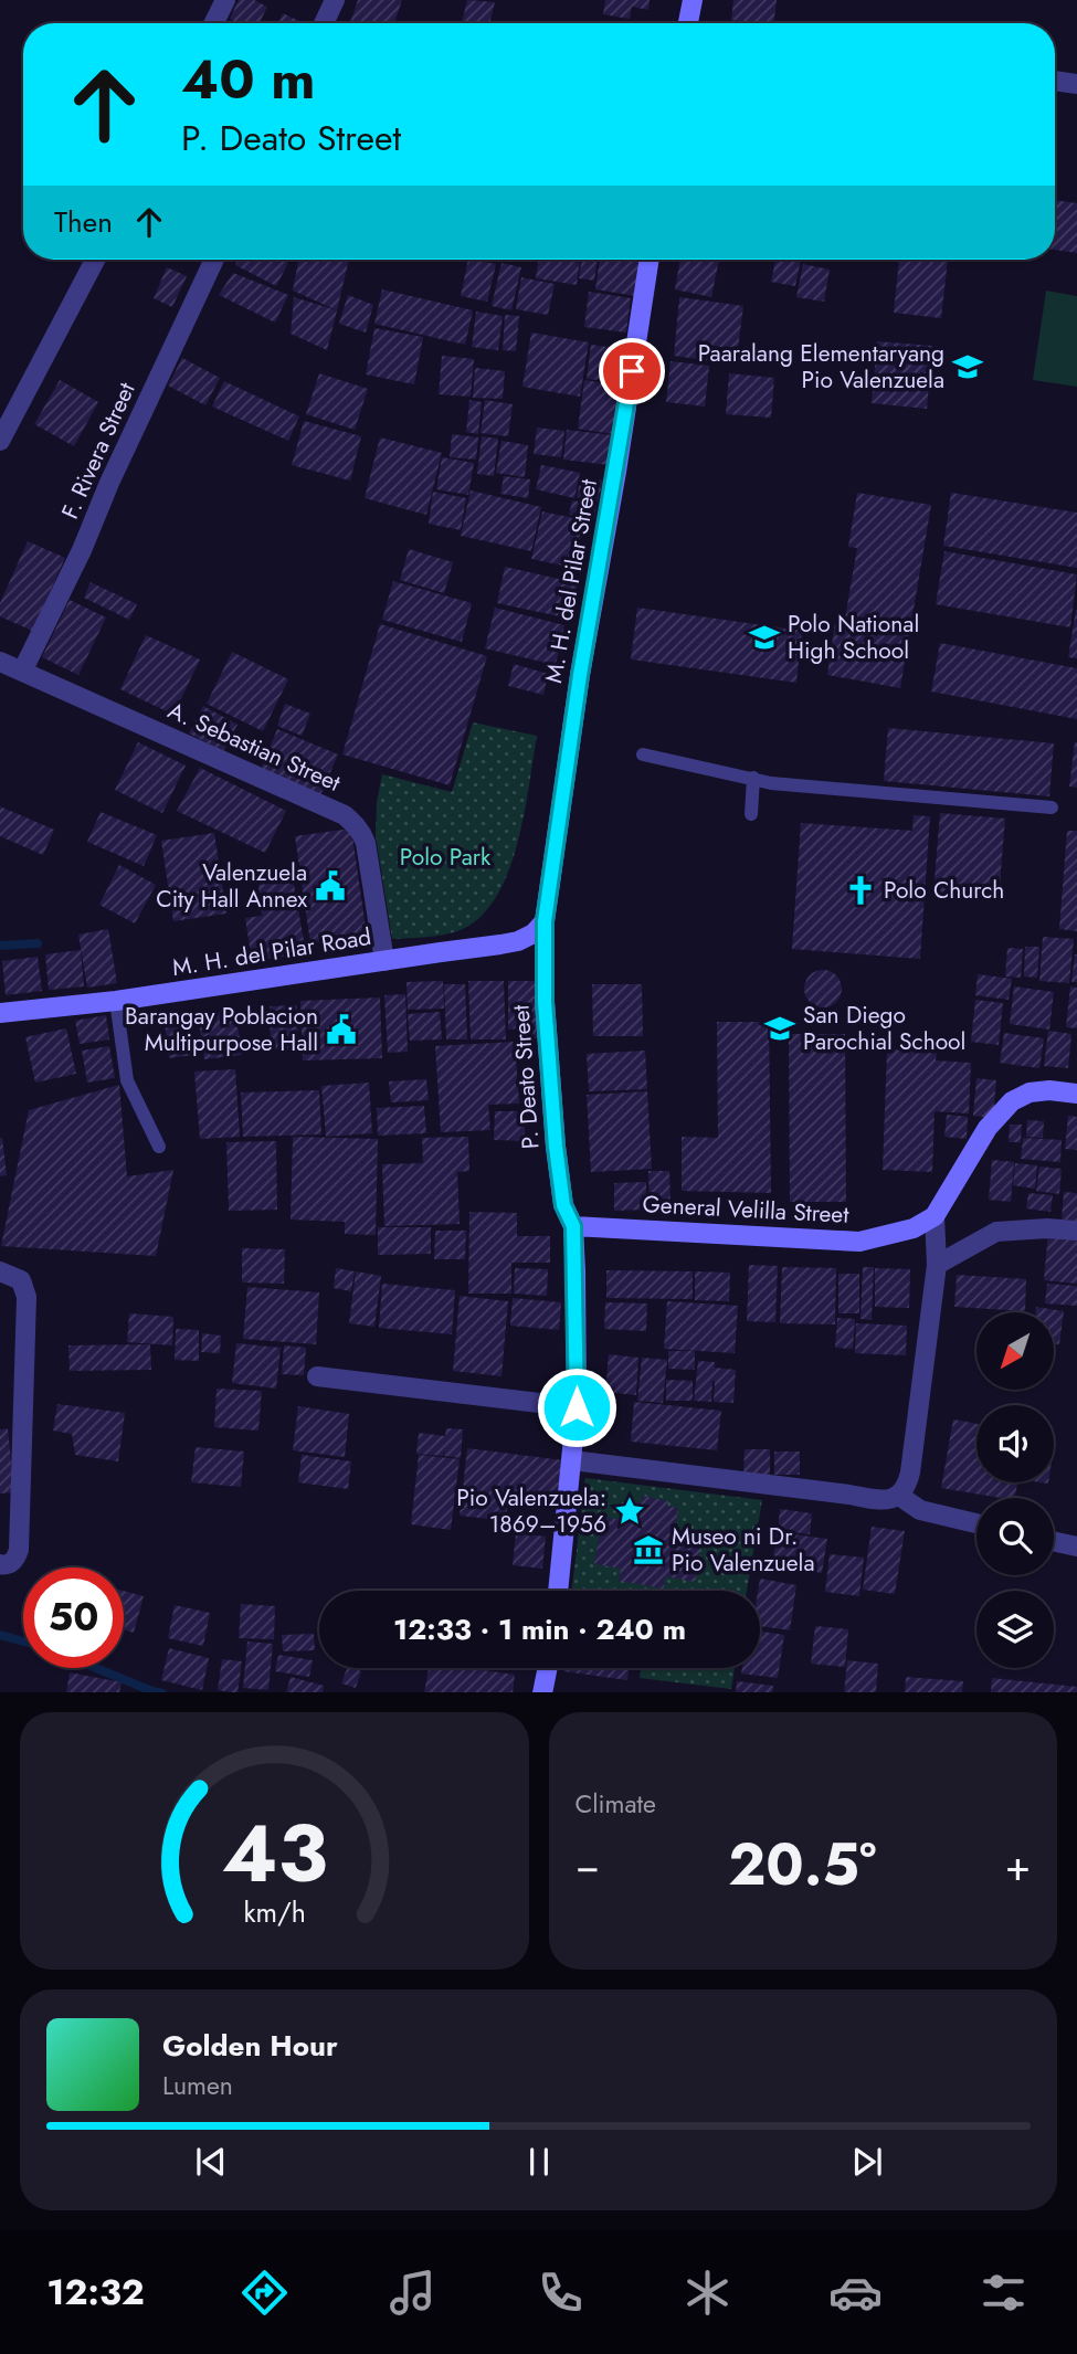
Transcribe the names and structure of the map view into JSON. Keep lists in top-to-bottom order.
{
  "streets": {
    "main road": [
      "M. H. del Pilar Street",
      "M. H. del Pilar Road",
      "P. Deato Street",
      "General Velilla Street"
    ],
    "street": ["F. Rivera Street", "A. Sebastian Street"]
  },
  "crossings": [
    ["F. Rivera Street", "A. Sebastian Street"],
    ["M. H. del Pilar Street", "M. H. del Pilar Road"],
    ["M. H. del Pilar Street", "P. Deato Street"],
    ["A. Sebastian Street", "M. H. del Pilar Road"],
    ["M. H. del Pilar Road", "P. Deato Street"],
    ["P. Deato Street", "General Velilla Street"]
  ],
  "parks": ["Polo Park"],
  "places": {
    "school or university": ["Paaralang Elementaryang Pio Valenzuela", "Polo National High School", "San Diego Parochial School"],
    "public building": ["Valenzuela City Hall Annex", "Barangay Poblacion Multipurpose Hall"],
    "church": ["Polo Church"],
    "place": ["Pio Valenzuela: 1869–1956"],
    "museum": ["Museo ni Dr. Pio Valenzuela"]
  },
  "north": "bottom left",
  "page": {
    "turn": ["40 m", "P. Deato Street"],
    "then": "Then",
    "limit": "50",
    "trip": "12:33 · 1 min · 240 m",
    "tile": "Climate",
    "heat": ["−", "20.5°", "+"],
    "song": ["Golden Hour", "Lumen"],
    "tabs": "12:32",
    "gauge": ["43", "km/h"]
  }
}
